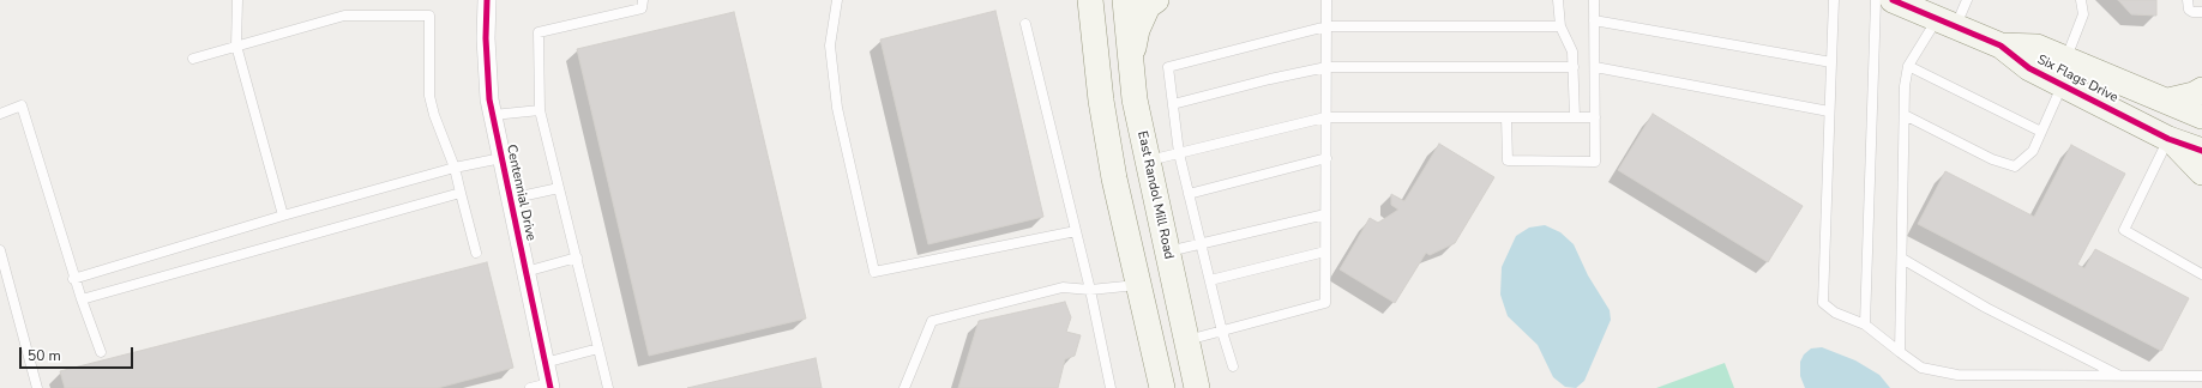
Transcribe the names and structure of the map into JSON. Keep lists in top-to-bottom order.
{
  "streets": {
    "main road": ["Six Flags Drive", "East Randol Mill Road"],
    "street": ["Centennial Drive"]
  },
  "scale_bar": "50 m"
}
